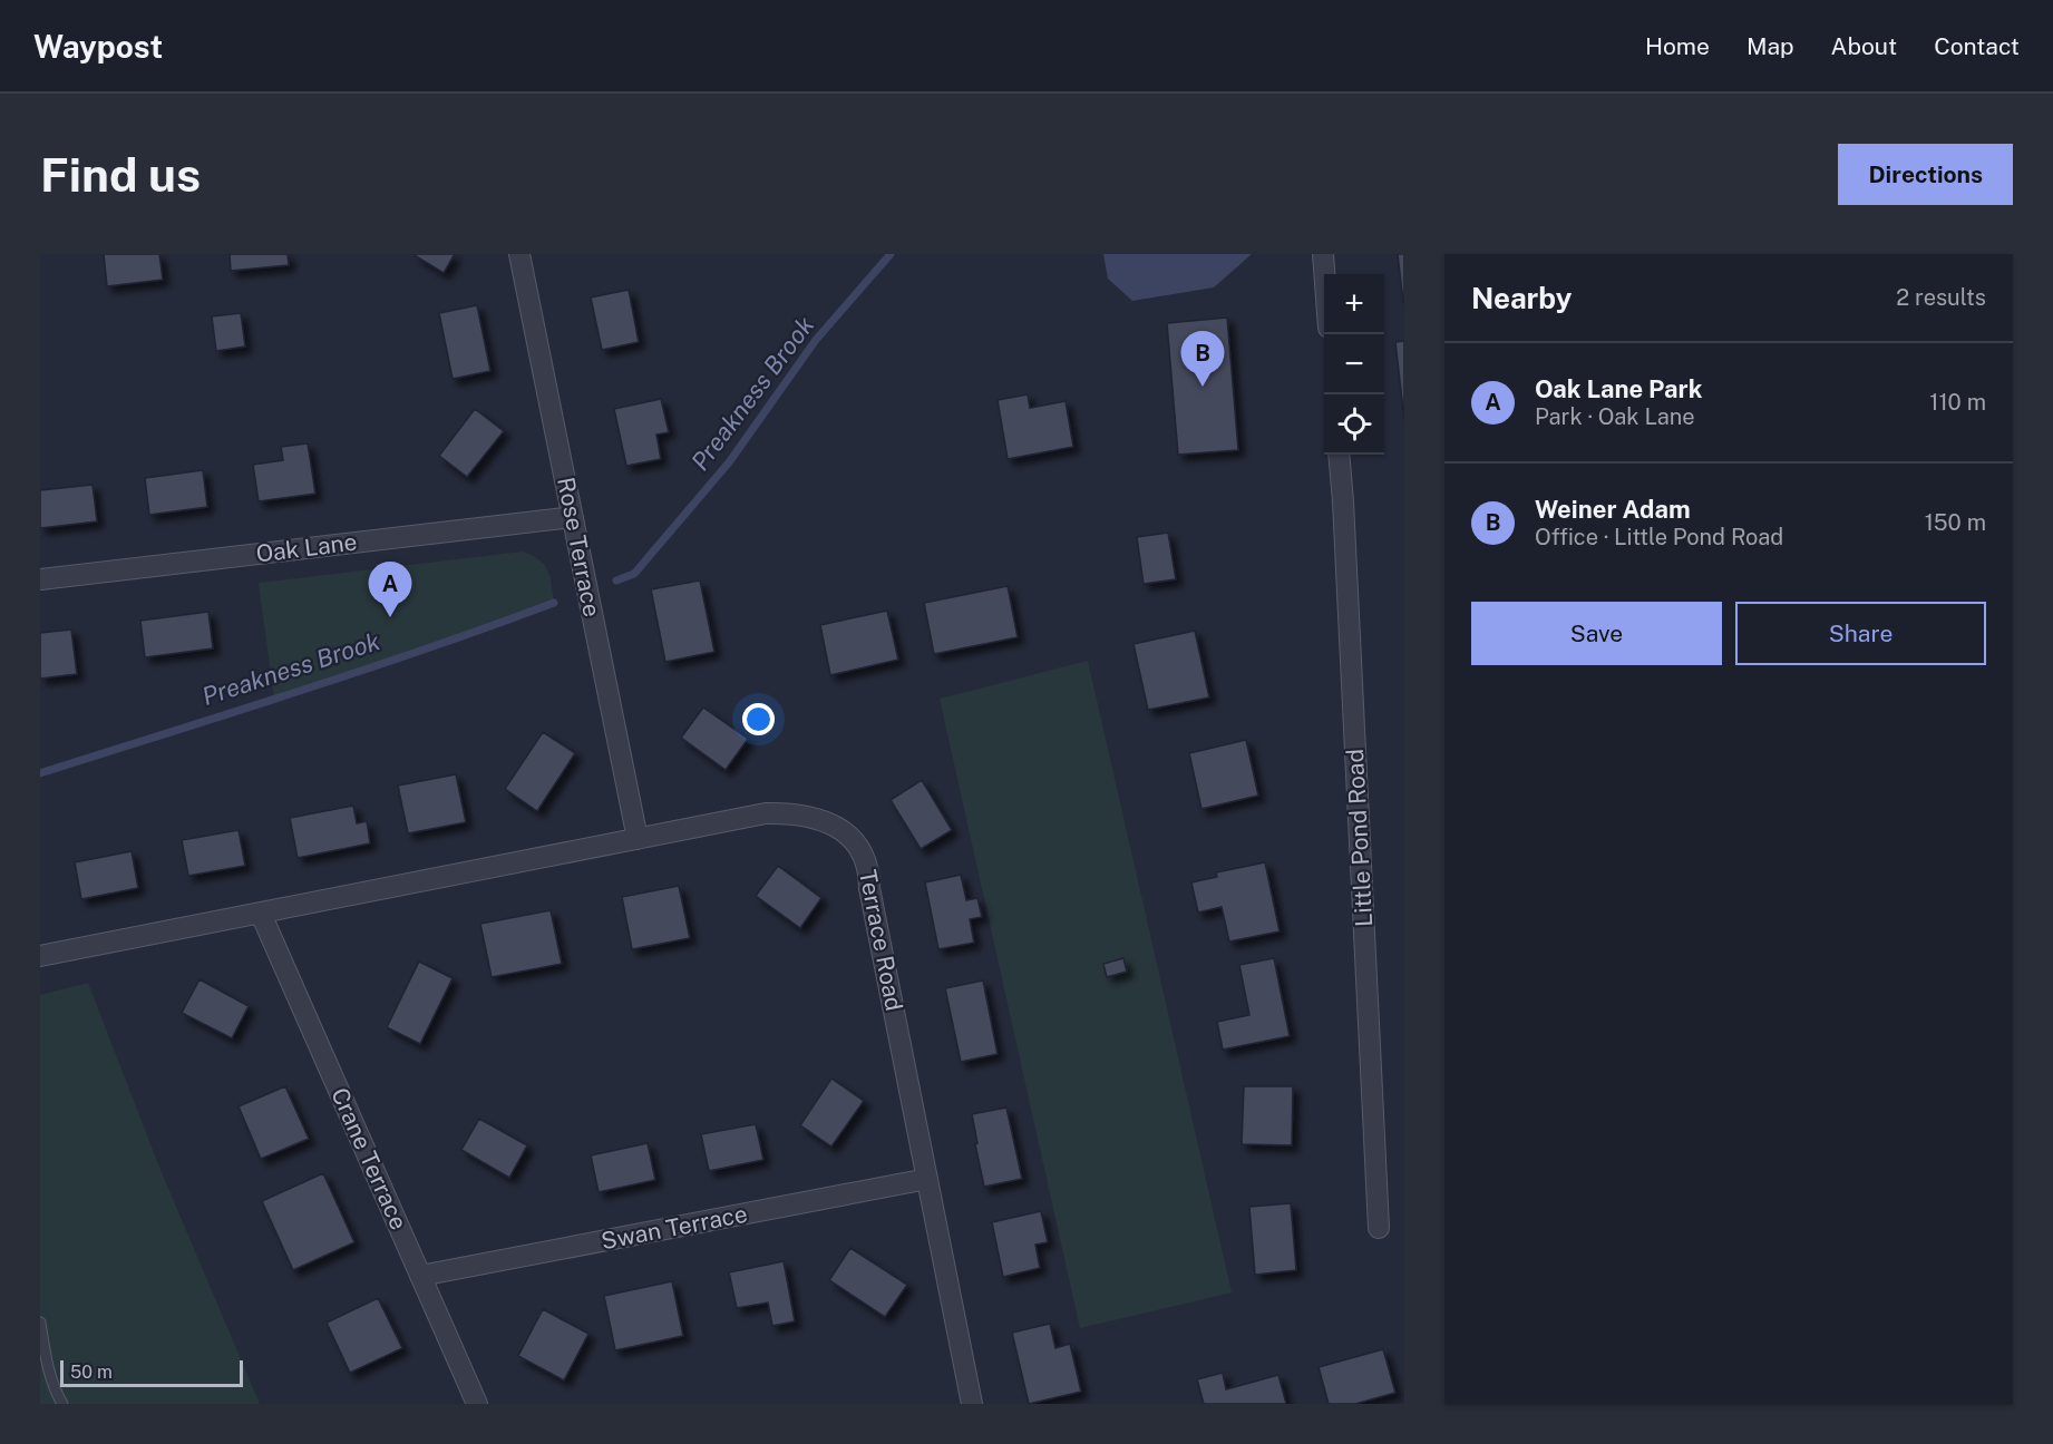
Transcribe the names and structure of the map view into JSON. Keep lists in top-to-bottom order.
{
  "streets": {
    "street": [
      "Rose Terrace",
      "Oak Lane",
      "Little Pond Road",
      "Terrace Road",
      "Crane Terrace",
      "Swan Terrace"
    ]
  },
  "crossings": [
    ["Rose Terrace", "Oak Lane"],
    ["Rose Terrace", "Terrace Road"],
    ["Terrace Road", "Crane Terrace"],
    ["Terrace Road", "Swan Terrace"],
    ["Crane Terrace", "Swan Terrace"]
  ],
  "water": ["Preakness Brook"],
  "scale_bar": "50 m",
  "page": {
    "header": "Waypost",
    "nav": [
      "Home",
      "Map",
      "About",
      "Contact"
    ],
    "buttons": [
      "Directions",
      ["Save", "Share"]
    ],
    "title": "Find us",
    "heading": ["Nearby", "2 results"],
    "map_buttons": ["+", "−"],
    "pins": ["B", "A"],
    "list": [
      {
        "mark": "A",
        "name": "Oak Lane Park",
        "note": "Park · Oak Lane",
        "value": "110 m"
      },
      {
        "mark": "B",
        "name": "Weiner Adam",
        "note": "Office · Little Pond Road",
        "value": "150 m"
      }
    ],
    "scale": "50 m"
  }
}
